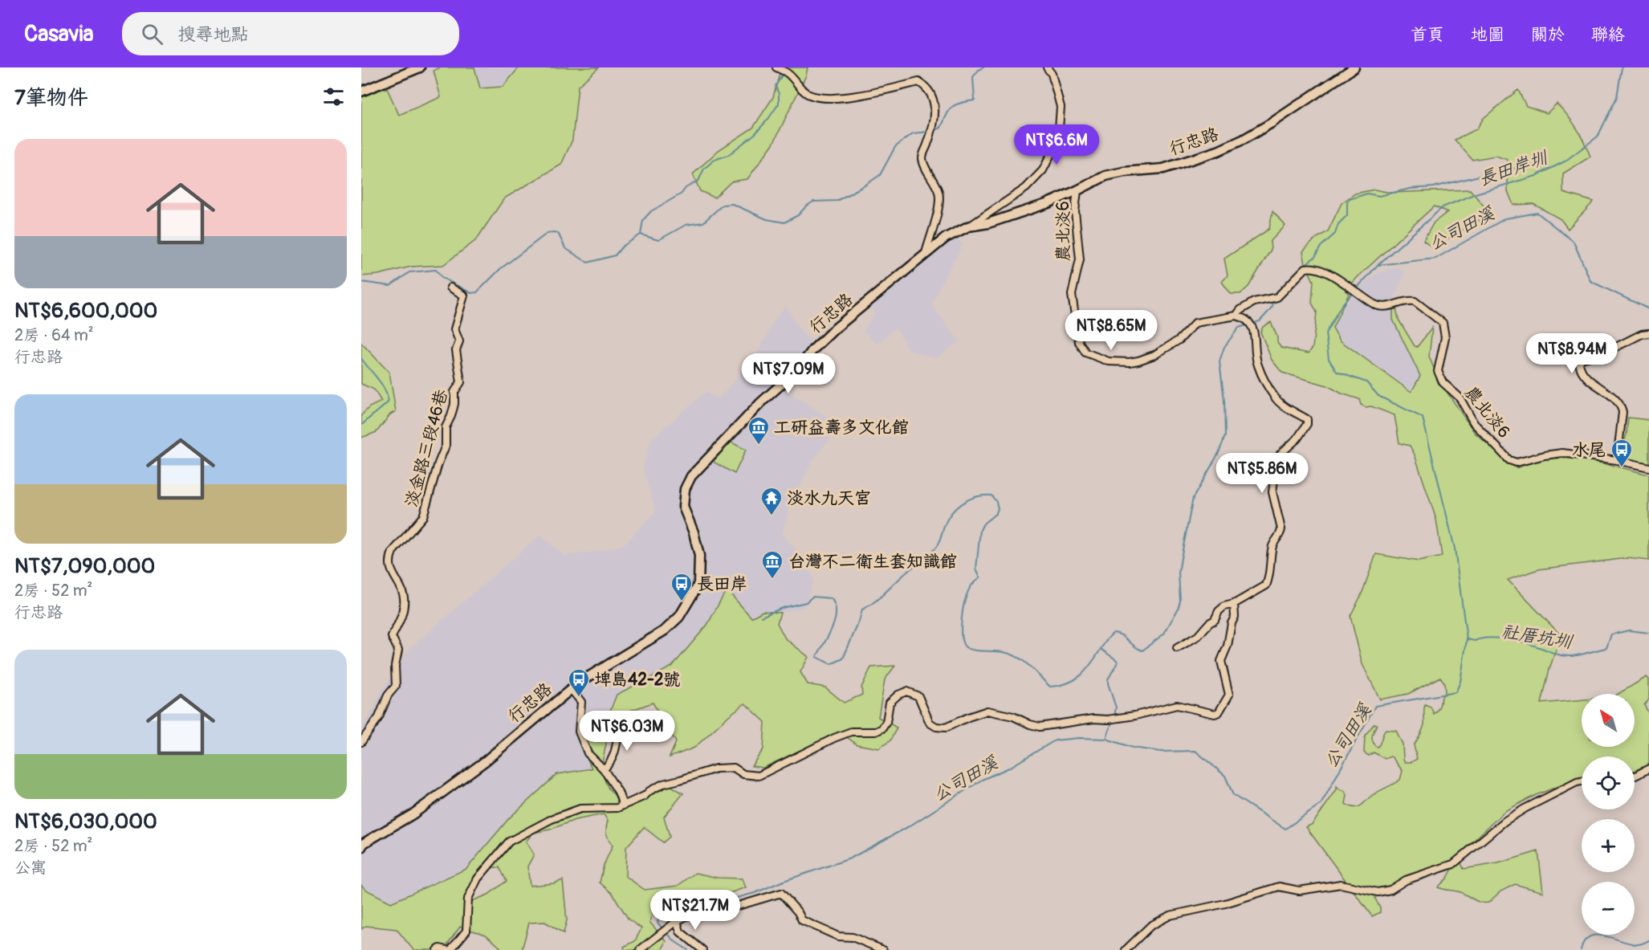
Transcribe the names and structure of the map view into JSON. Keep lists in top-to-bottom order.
{
  "streets": {
    "street": ["行忠路", "農北淡6", "淡金路三段46巷"]
  },
  "crossings": [
    ["行忠路", "農北淡6"]
  ],
  "water": ["長田岸圳", "公司田溪", "社厝坑圳"],
  "places": {
    "museum": ["工研益壽多文化館", "台灣不二衛生套知識館"],
    "bus stop": ["水尾", "長田岸", "埤島42-2號"],
    "temple": ["淡水九天宮"]
  },
  "north": "top left",
  "page": {
    "header": "Casavia",
    "search": "搜尋地點",
    "nav": [
      "首頁",
      "地圖",
      "關於",
      "聯絡"
    ],
    "heading": "7筆物件",
    "price": [
      "NT$6.6M",
      "NT$8.65M",
      "NT$8.94M",
      "NT$7.09M",
      "NT$5.86M",
      "NT$6.03M",
      "NT$21.7M"
    ],
    "list": [
      {
        "name": "NT$6,600,000",
        "note": "2房 · 64 m² · 行忠路"
      },
      {
        "name": "NT$7,090,000",
        "note": "2房 · 52 m² · 行忠路"
      },
      {
        "name": "NT$6,030,000",
        "note": "2房 · 52 m² · 公寓"
      }
    ],
    "map_buttons": ["+", "−"]
  }
}
